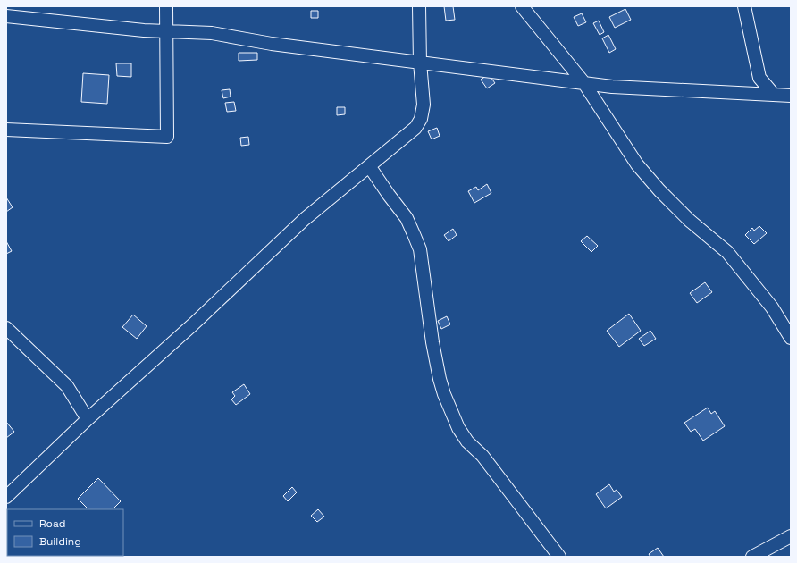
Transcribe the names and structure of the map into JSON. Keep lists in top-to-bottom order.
{
  "legend": ["Road", "Building"]
}
